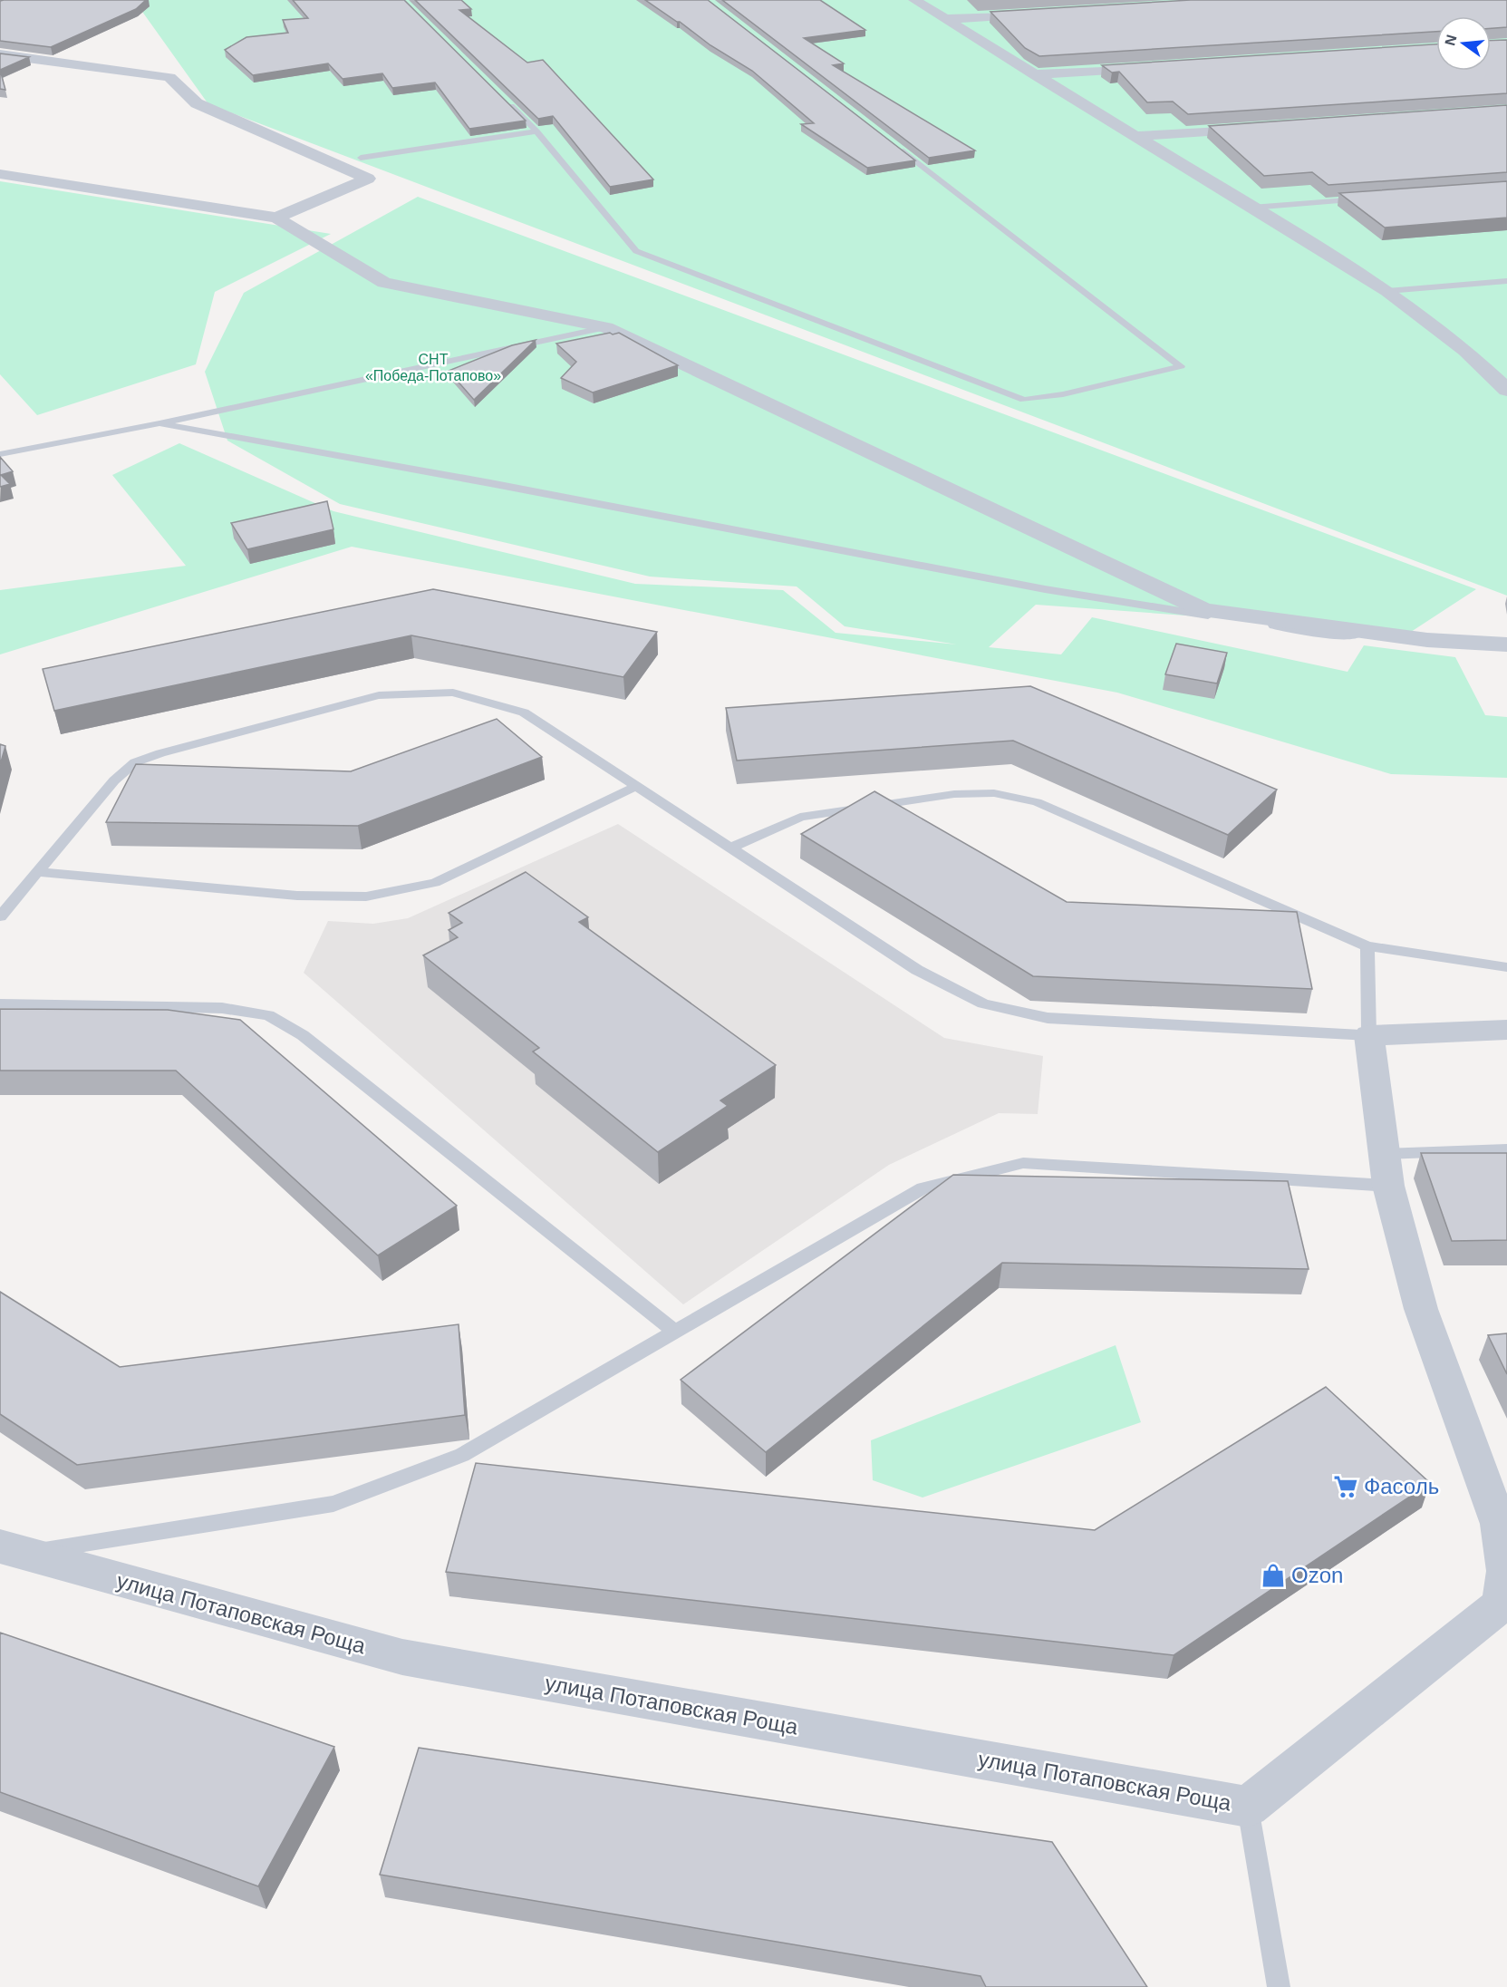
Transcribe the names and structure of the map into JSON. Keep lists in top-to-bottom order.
{
  "streets": {
    "street": ["улица Потаповская Роща"]
  },
  "parks": ["СНТ «Победа-Потапово»"],
  "places": {
    "supermarket": ["Фасоль"],
    "shop": ["Ozon"]
  },
  "north": "left"
}
